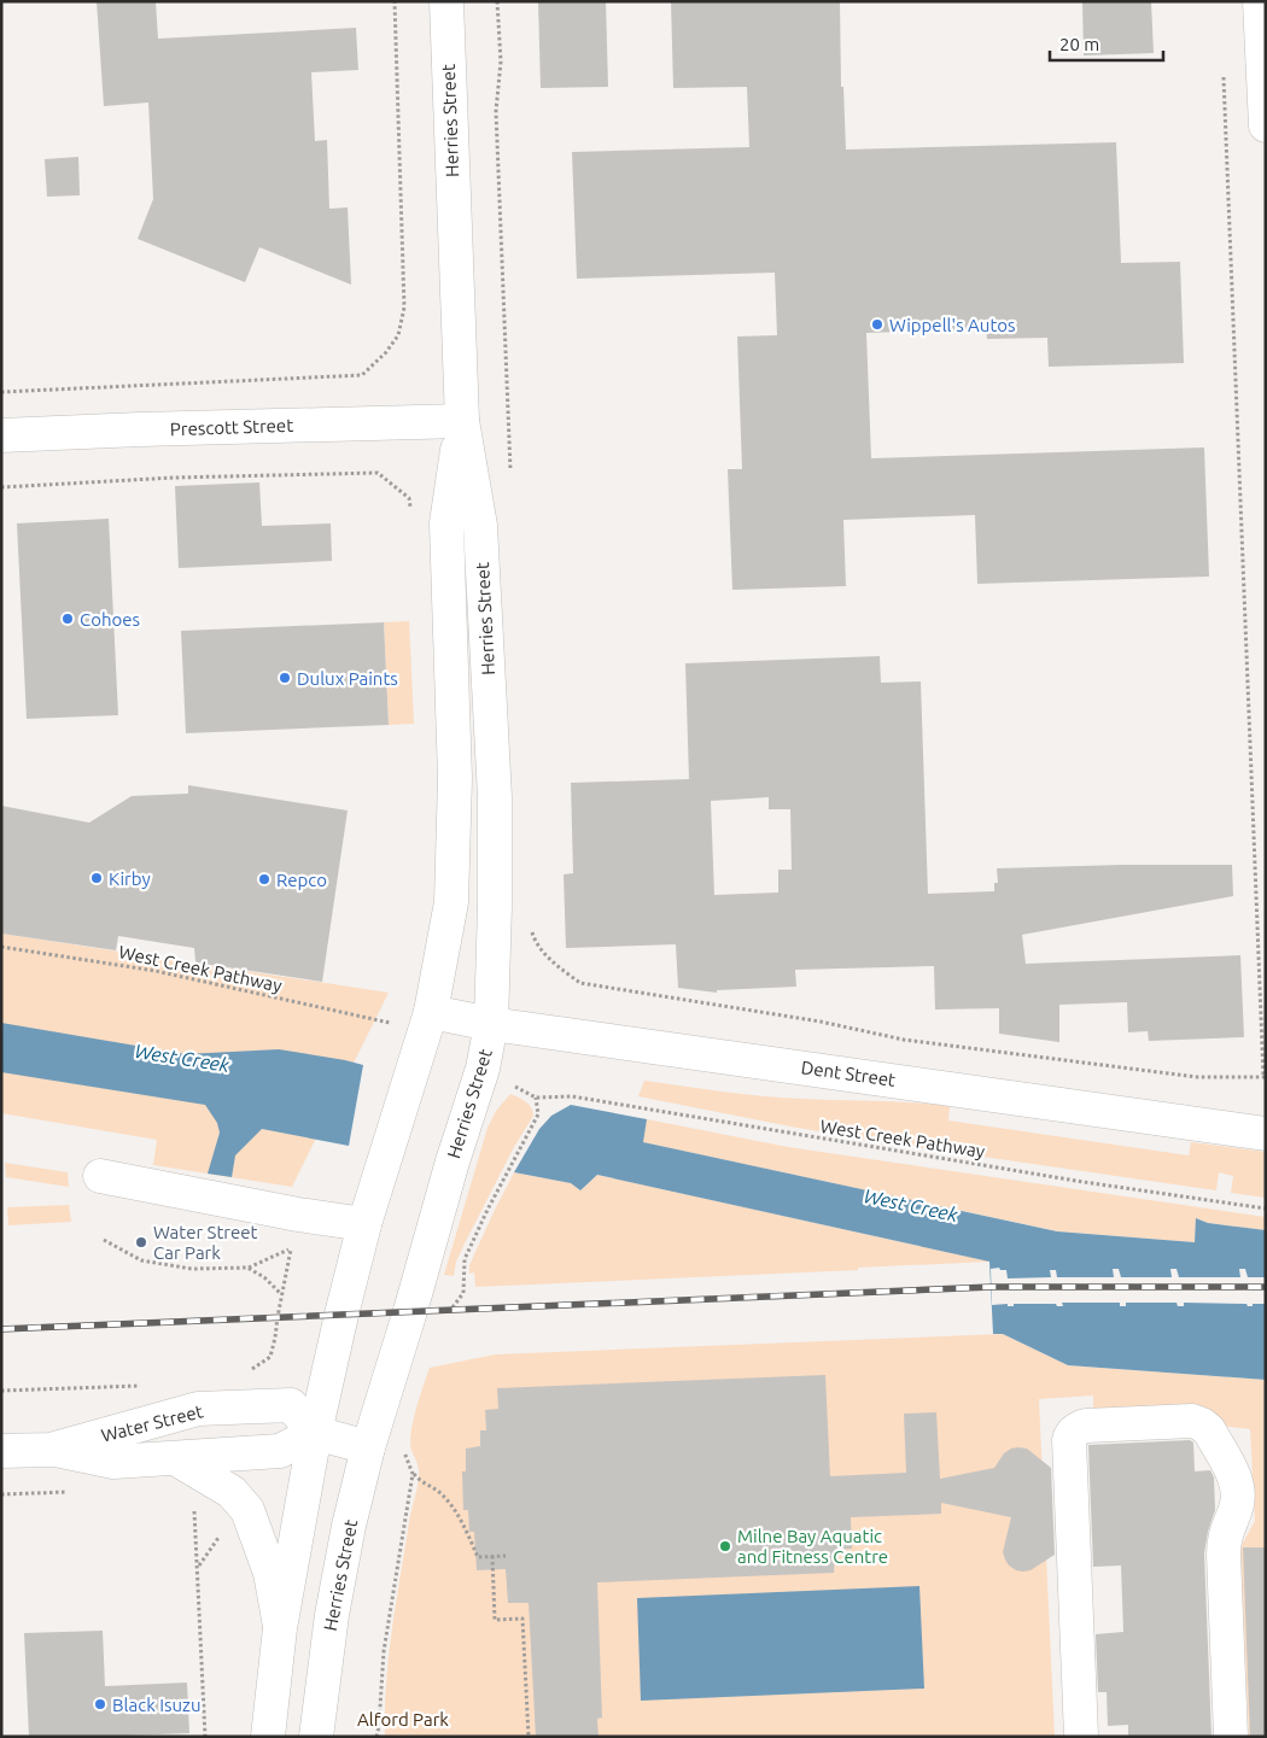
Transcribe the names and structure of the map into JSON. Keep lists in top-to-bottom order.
{
  "streets": {
    "main road": [
      "Herries Street",
      "Prescott Street",
      "Dent Street",
      "Water Street"
    ],
    "path": ["West Creek Pathway"]
  },
  "crossings": [
    ["Herries Street", "Prescott Street"],
    ["Herries Street", "Dent Street"],
    ["Herries Street", "Water Street"]
  ],
  "water": ["West Creek"],
  "parks": ["Alford Park"],
  "places": [
    "Wippell's Autos",
    "Cohoes",
    "Dulux Paints",
    "Kirby",
    "Repco",
    "Water Street Car Park",
    "Milne Bay Aquatic and Fitness Centre",
    "Black Isuzu"
  ],
  "scale_bar": "20 m"
}
